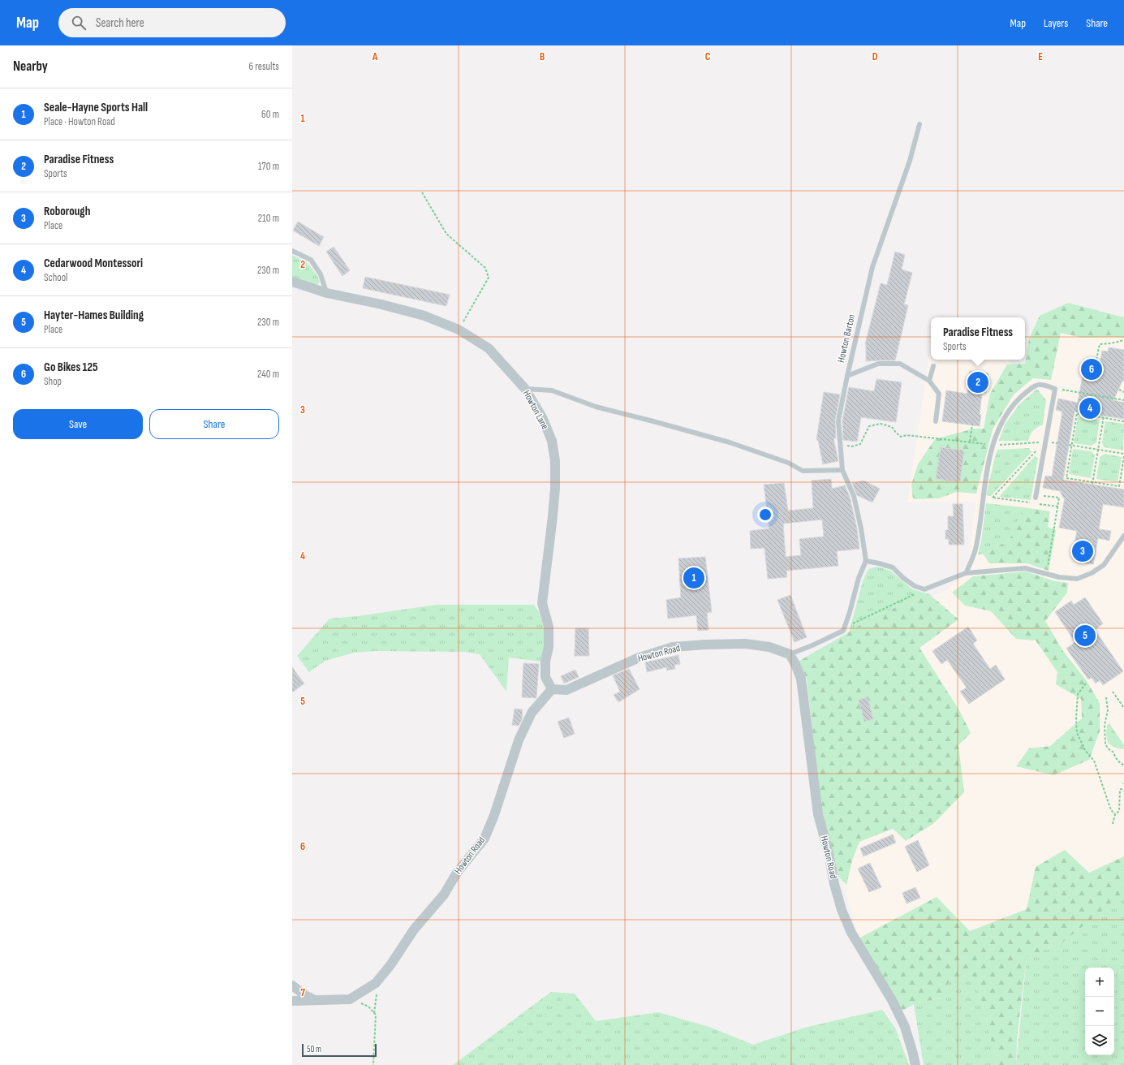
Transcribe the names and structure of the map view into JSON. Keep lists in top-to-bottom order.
{
  "streets": {
    "street": ["Howton Lane", "Howton Road"],
    "lane": ["Howton Barton"]
  },
  "crossings": [
    ["Howton Lane", "Howton Road"]
  ],
  "scale_bar": "50 m",
  "page": {
    "header": "Map",
    "search": "Search here",
    "nav": ["Map", "Layers", "Share"],
    "heading": ["Nearby", "6 results"],
    "list": [
      {
        "mark": "1",
        "name": "Seale-Hayne Sports Hall",
        "note": "Place · Howton Road",
        "value": "60 m"
      },
      {
        "mark": "2",
        "name": "Paradise Fitness",
        "note": "Sports",
        "value": "170 m"
      },
      {
        "mark": "3",
        "name": "Roborough",
        "note": "Place",
        "value": "210 m"
      },
      {
        "mark": "4",
        "name": "Cedarwood Montessori",
        "note": "School",
        "value": "230 m"
      },
      {
        "mark": "5",
        "name": "Hayter-Hames Building",
        "note": "Place",
        "value": "230 m"
      },
      {
        "mark": "6",
        "name": "Go Bikes 125",
        "note": "Shop",
        "value": "240 m"
      }
    ],
    "popup": ["Paradise Fitness", "Sports"],
    "pins": [
      "6",
      "2",
      "4",
      "3",
      "1",
      "5"
    ],
    "buttons": ["Save", "Share"],
    "map_buttons": ["+", "−"],
    "scale": "50 m"
  },
  "grid": {
    "columns": [
      "A",
      "B",
      "C",
      "D",
      "E"
    ],
    "rows": [
      "1",
      "2",
      "3",
      "4",
      "5",
      "6",
      "7"
    ]
  }
}
